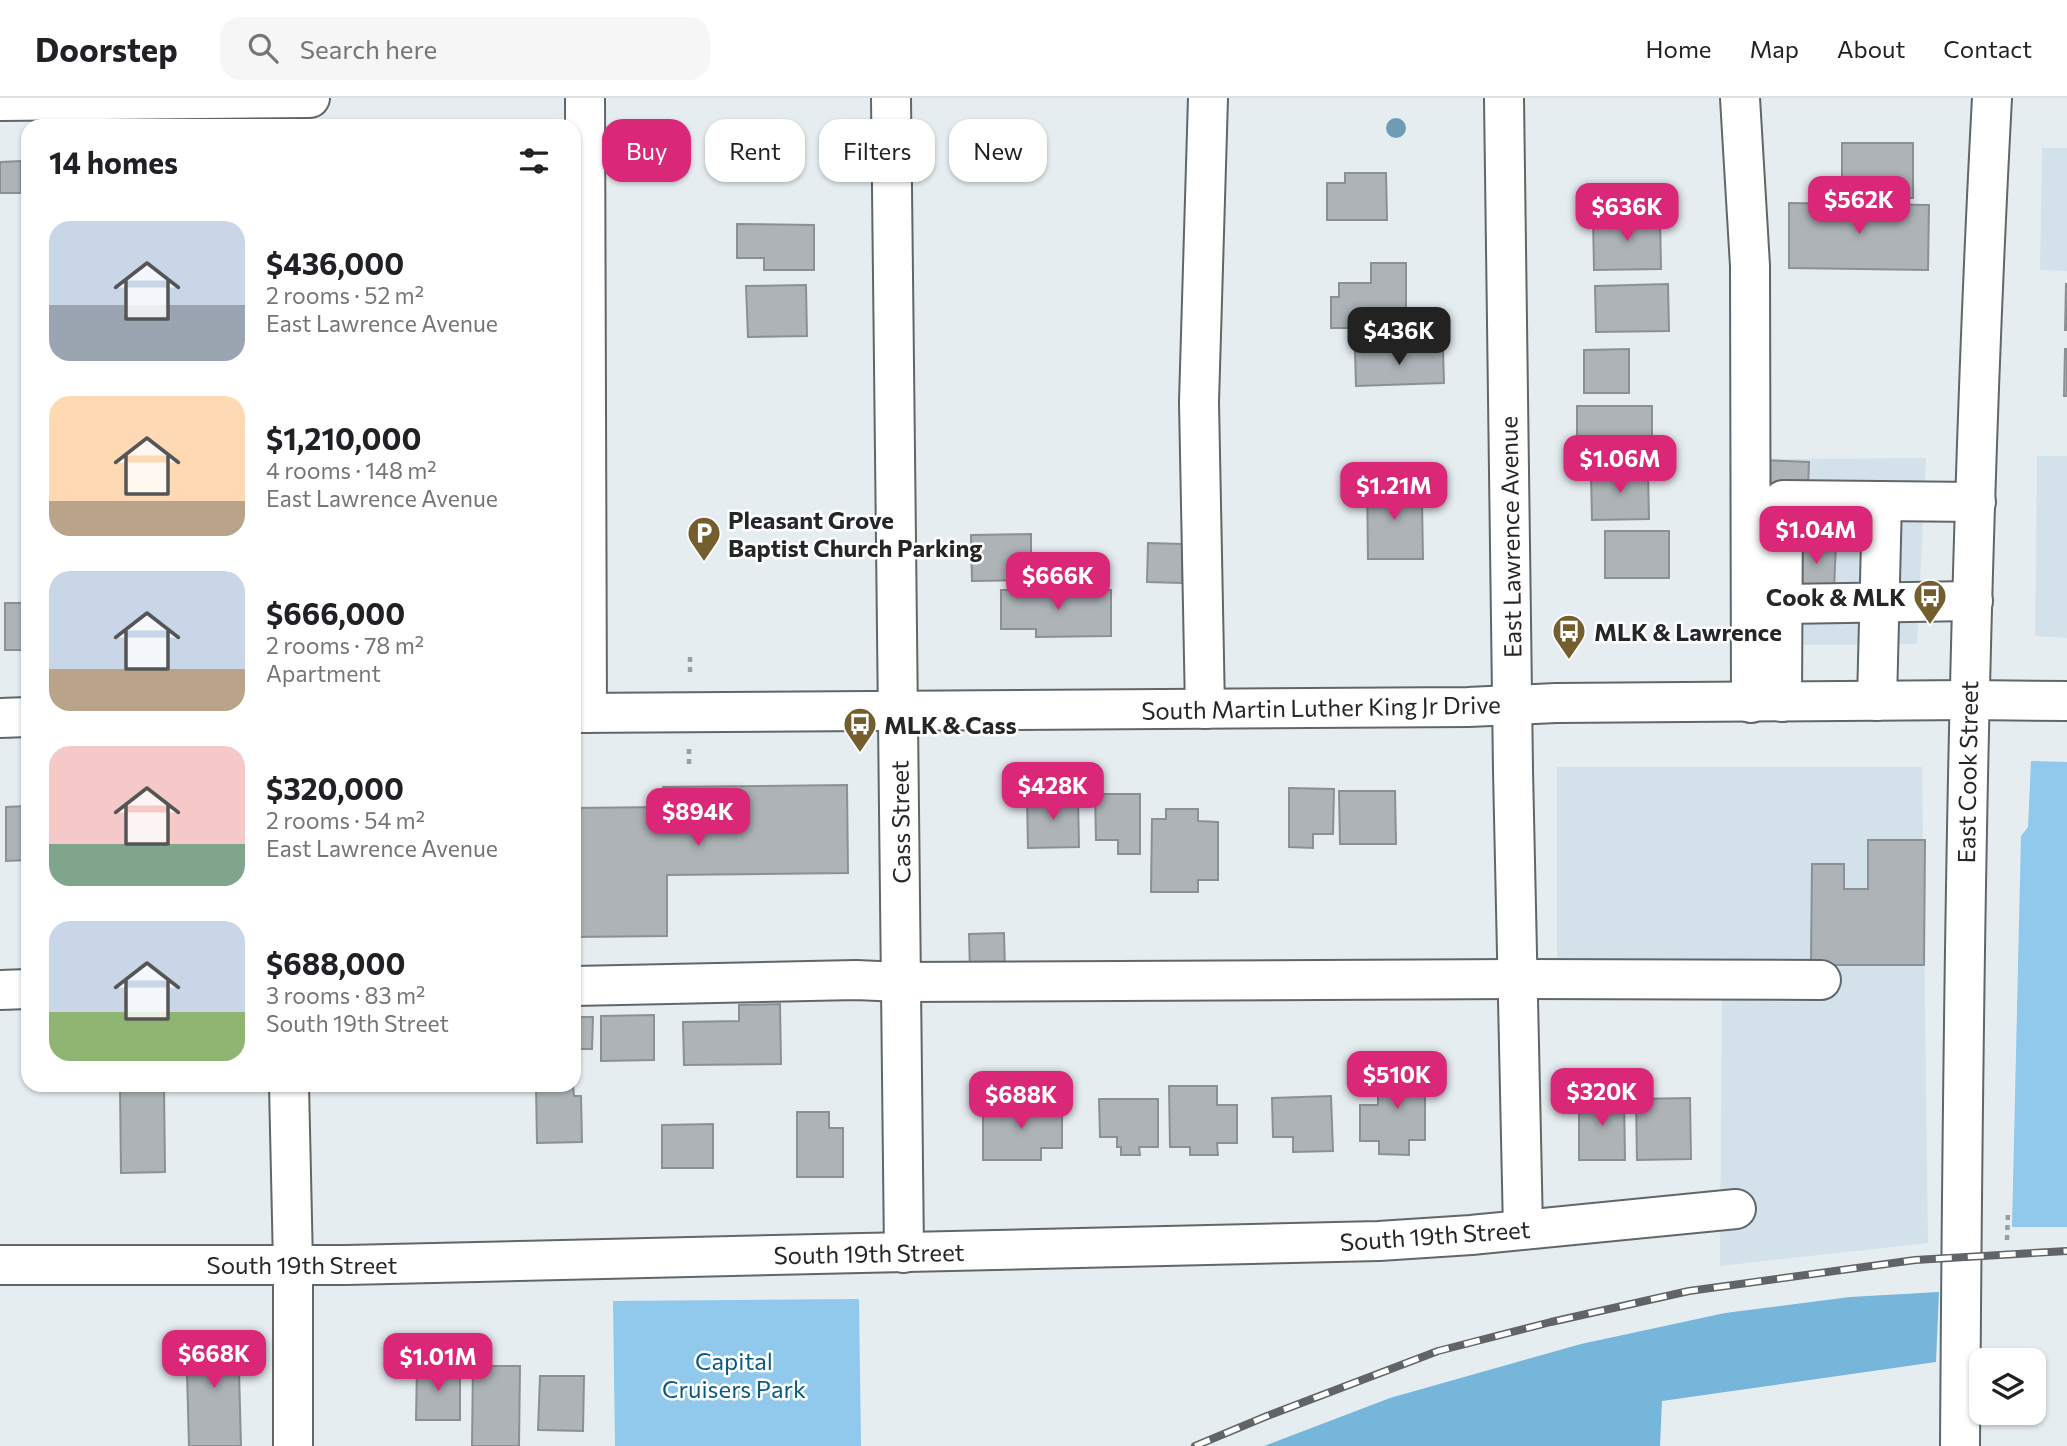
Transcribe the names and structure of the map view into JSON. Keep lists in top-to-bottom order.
{
  "streets": {
    "street": [
      "East Lawrence Avenue",
      "South Martin Luther King Jr Drive",
      "East Cook Street",
      "Cass Street",
      "South 19th Street"
    ]
  },
  "crossings": [
    ["East Lawrence Avenue", "South Martin Luther King Jr Drive"],
    ["East Lawrence Avenue", "South 19th Street"],
    ["South Martin Luther King Jr Drive", "East Cook Street"],
    ["South Martin Luther King Jr Drive", "Cass Street"],
    ["Cass Street", "South 19th Street"]
  ],
  "parks": ["Capital Cruisers Park"],
  "places": {
    "parking": ["Pleasant Grove Baptist Church Parking"],
    "bus stop": ["Cook & MLK", "MLK & Lawrence", "MLK & Cass"]
  },
  "page": {
    "header": "Doorstep",
    "search": "Search here",
    "nav": [
      "Home",
      "Map",
      "About",
      "Contact"
    ],
    "chip": [
      "Buy",
      "Rent",
      "Filters",
      "New"
    ],
    "heading": "14 homes",
    "price": [
      "$562K",
      "$636K",
      "$436K",
      "$1.06M",
      "$1.21M",
      "$1.04M",
      "$666K",
      "$428K",
      "$894K",
      "$510K",
      "$320K",
      "$688K",
      "$668K",
      "$1.01M"
    ],
    "list": [
      {
        "name": "$436,000",
        "note": "2 rooms · 52 m² · East Lawrence Avenue"
      },
      {
        "name": "$1,210,000",
        "note": "4 rooms · 148 m² · East Lawrence Avenue"
      },
      {
        "name": "$666,000",
        "note": "2 rooms · 78 m² · Apartment"
      },
      {
        "name": "$320,000",
        "note": "2 rooms · 54 m² · East Lawrence Avenue"
      },
      {
        "name": "$688,000",
        "note": "3 rooms · 83 m² · South 19th Street"
      }
    ]
  }
}
